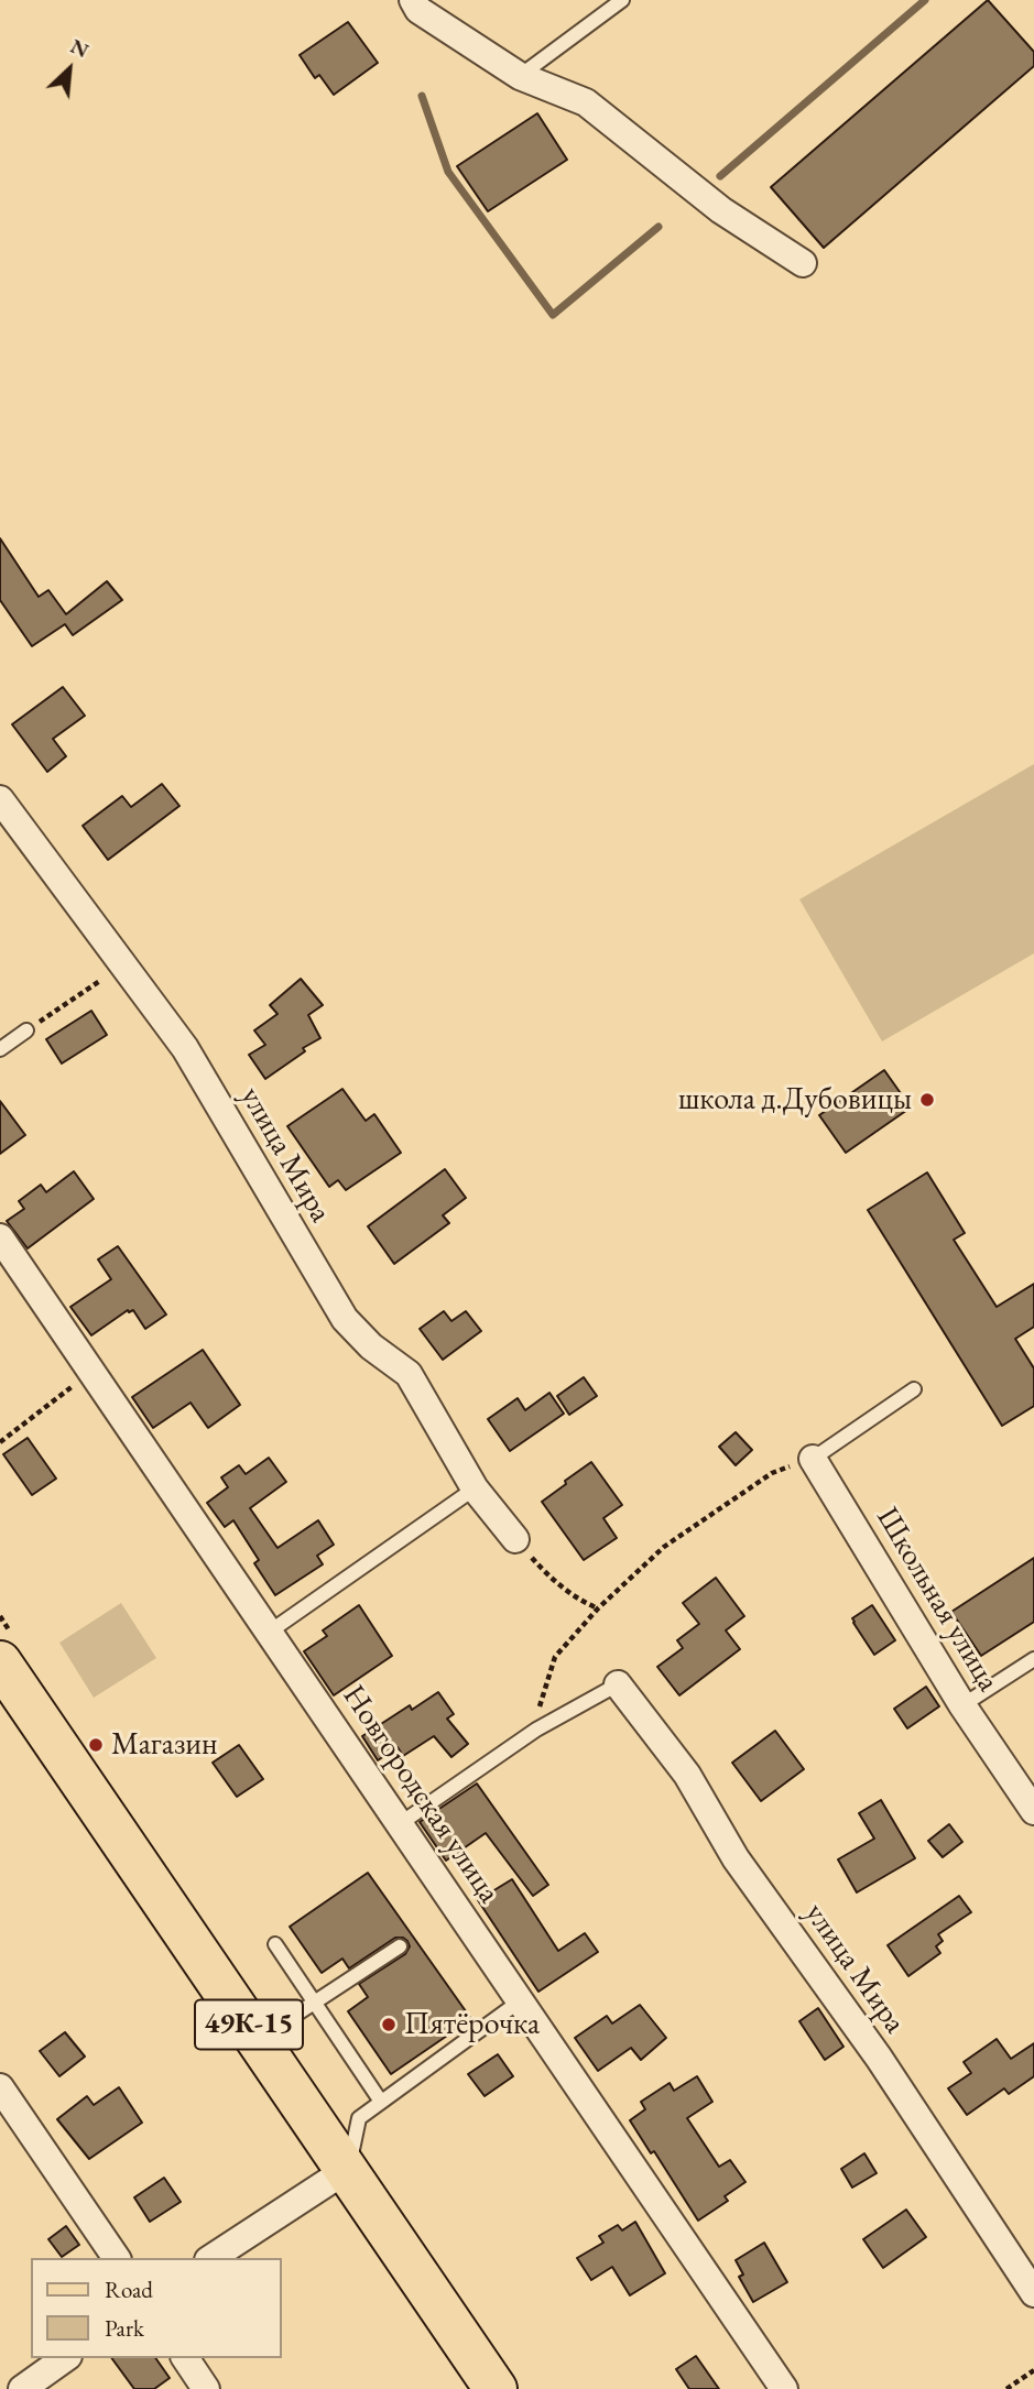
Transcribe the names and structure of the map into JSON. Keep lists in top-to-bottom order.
{
  "streets": {
    "main road": ["49К-15"],
    "street": ["улица Мира", "Школьная улица", "Новгородская улица"]
  },
  "places": ["школа д.Дубовицы", "Магазин", "Пятёрочка"],
  "legend": ["Road", "Park"],
  "north": "top right"
}
